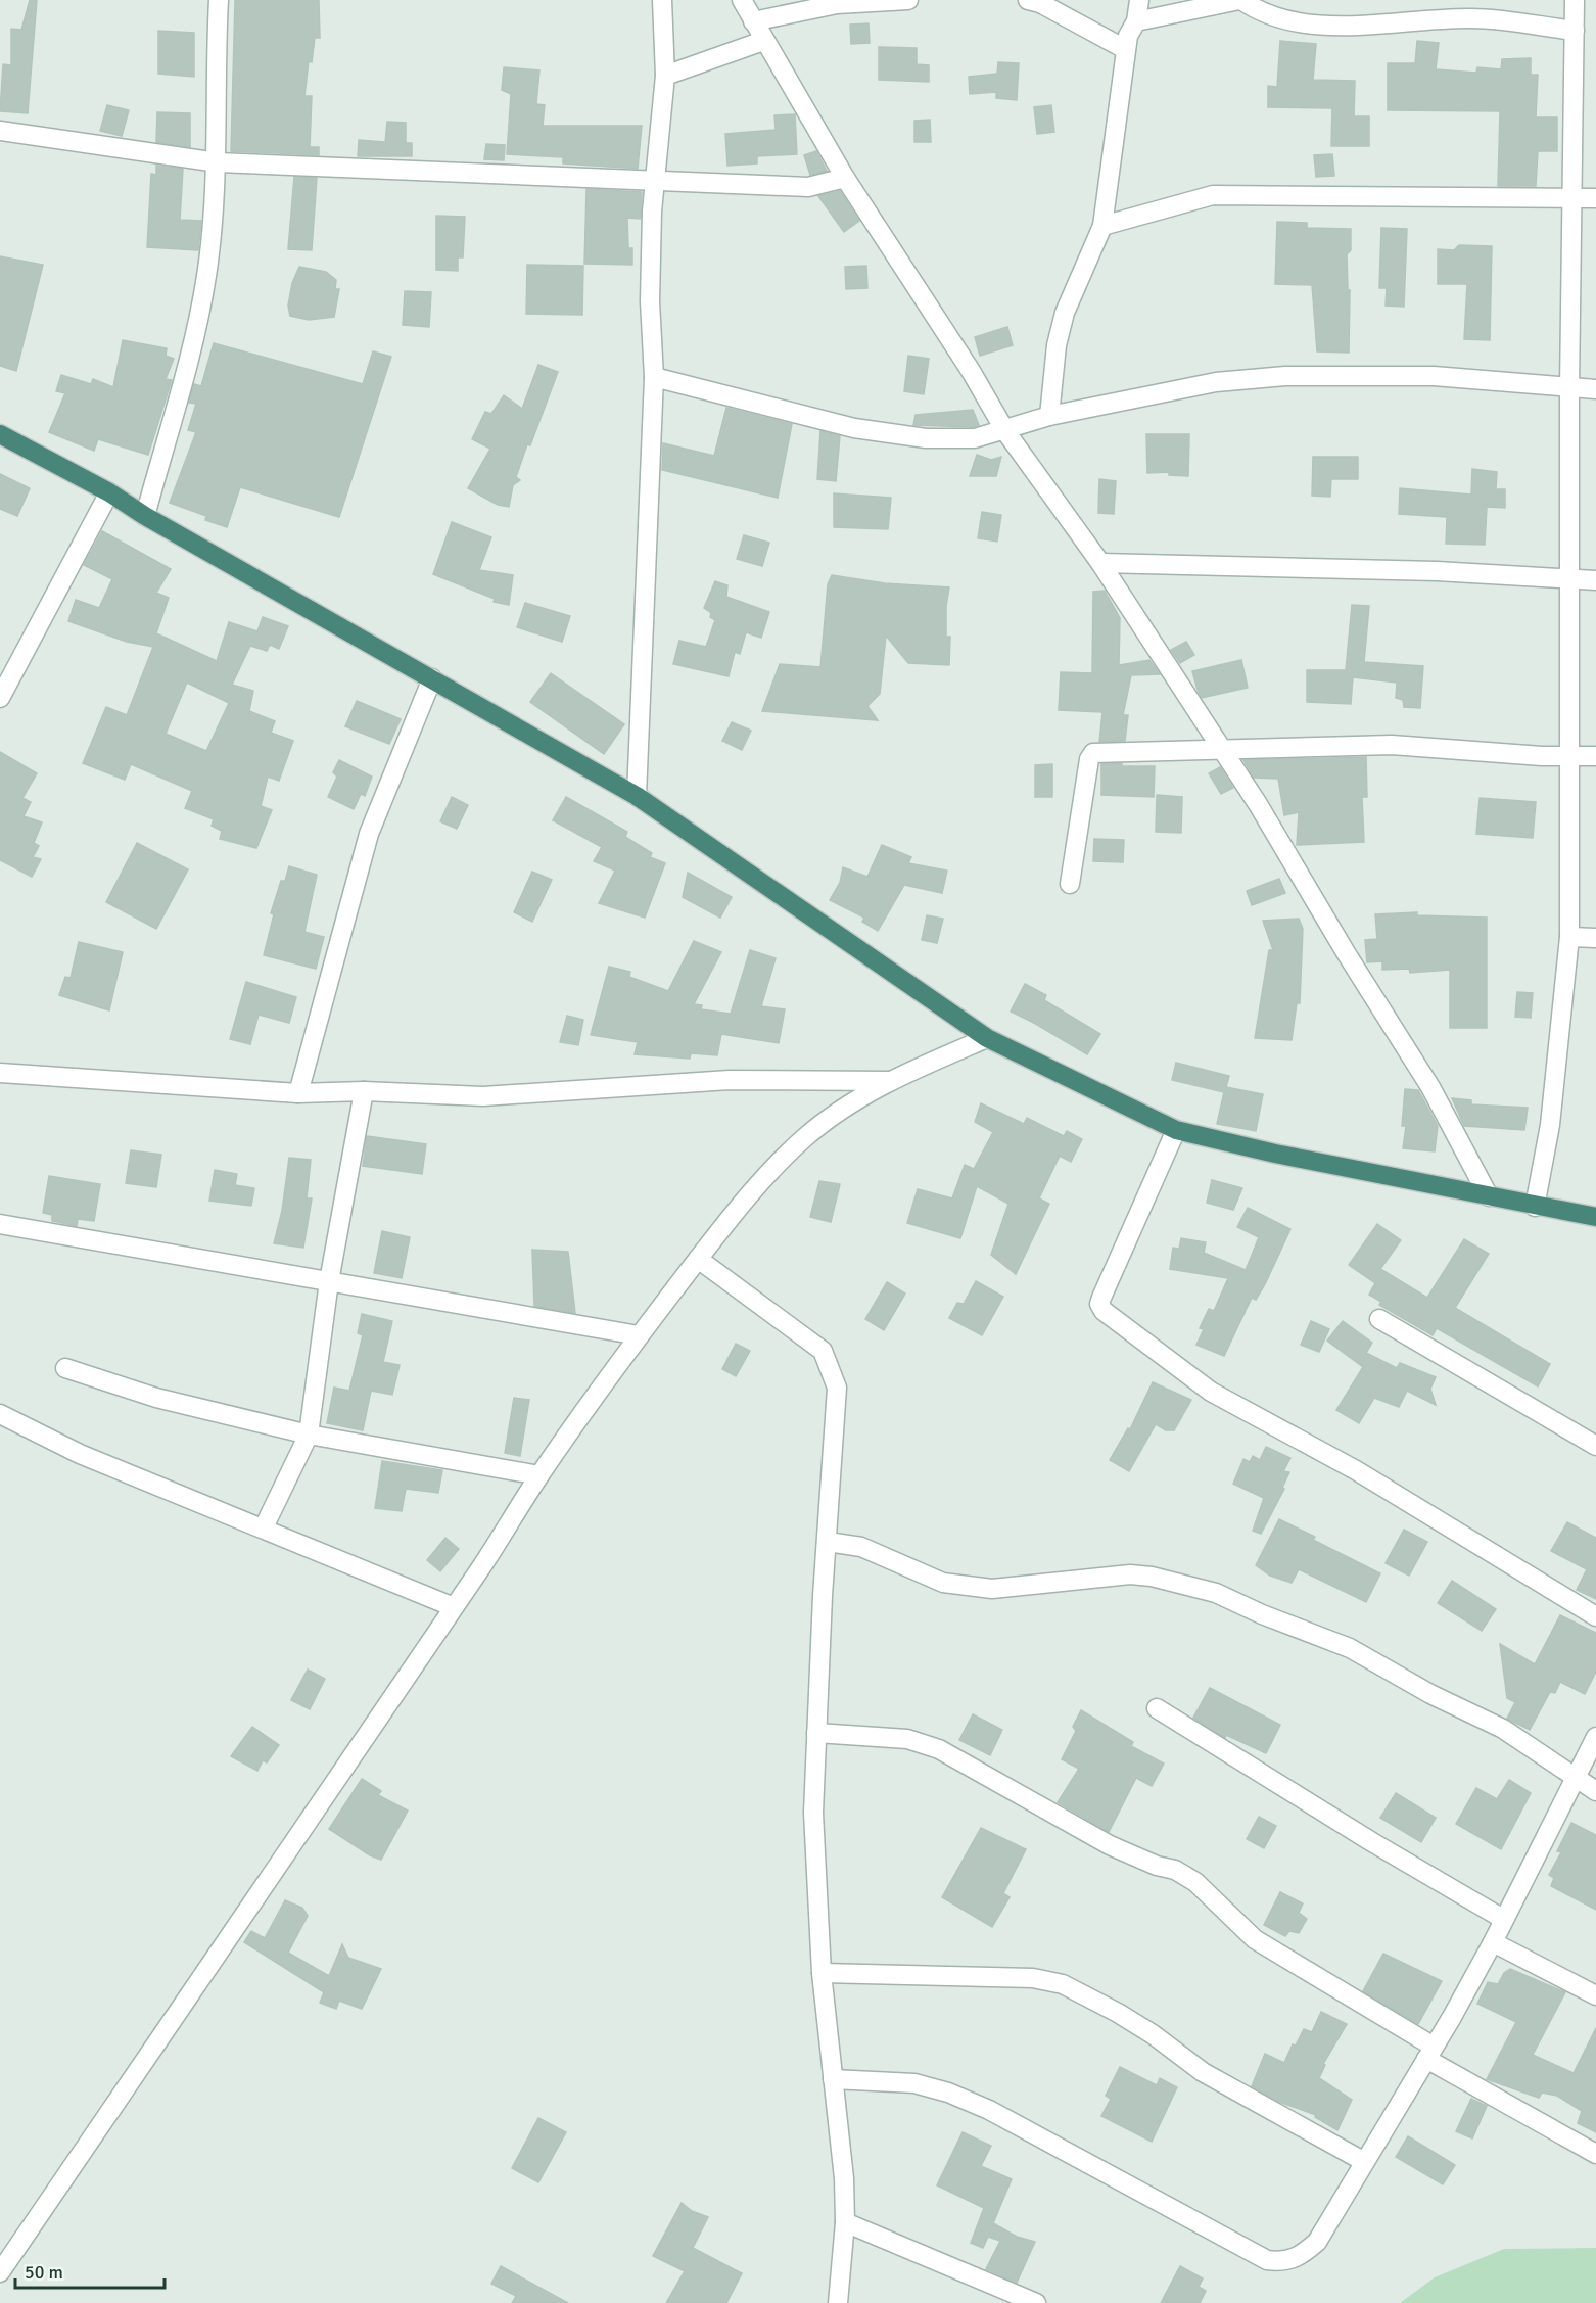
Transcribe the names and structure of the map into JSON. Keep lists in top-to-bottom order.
{
  "scale_bar": "50 m"
}
